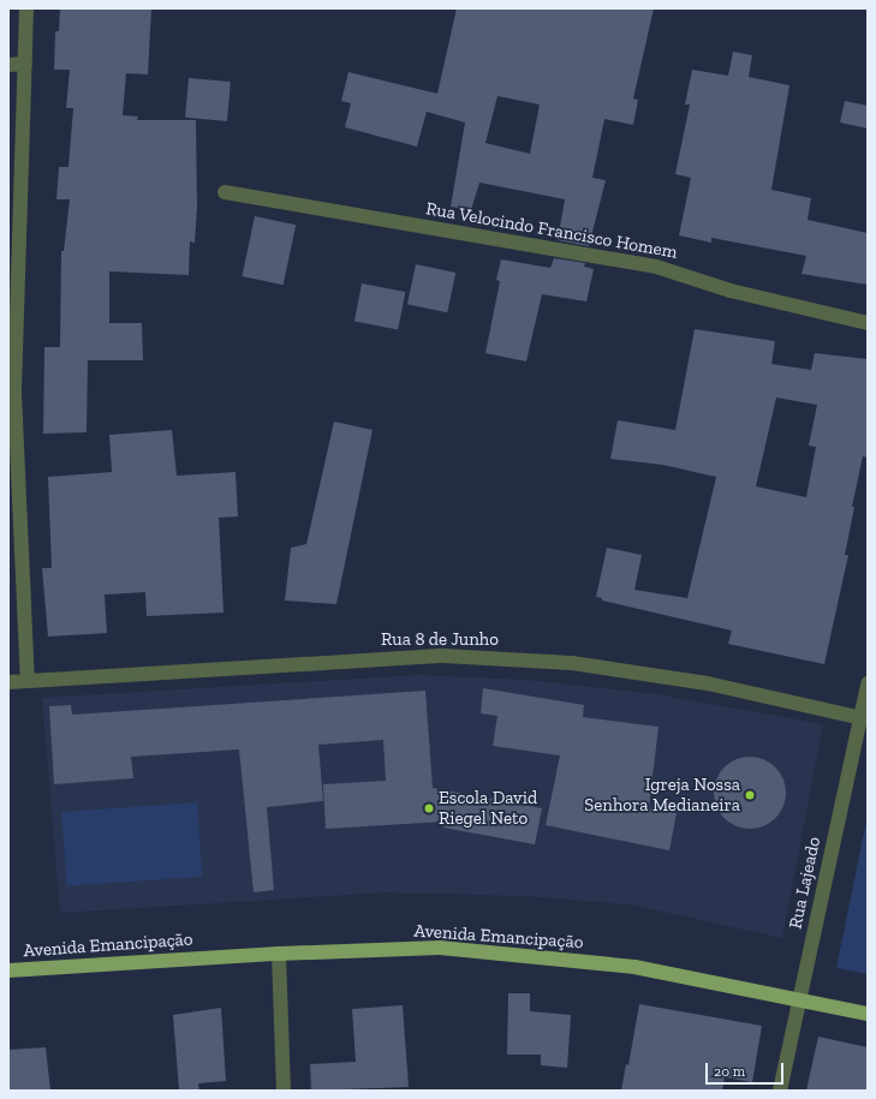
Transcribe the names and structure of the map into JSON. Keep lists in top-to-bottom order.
{
  "streets": {
    "main road": ["Avenida Emancipação"],
    "street": ["Rua Velocindo Francisco Homem", "Rua 8 de Junho", "Rua Lajeado"]
  },
  "crossings": [
    ["Rua 8 de Junho", "Rua Lajeado"],
    ["Rua Lajeado", "Avenida Emancipação"]
  ],
  "places": ["Igreja Nossa Senhora Medianeira", "Escola David Riegel Neto"],
  "scale_bar": "20 m"
}
